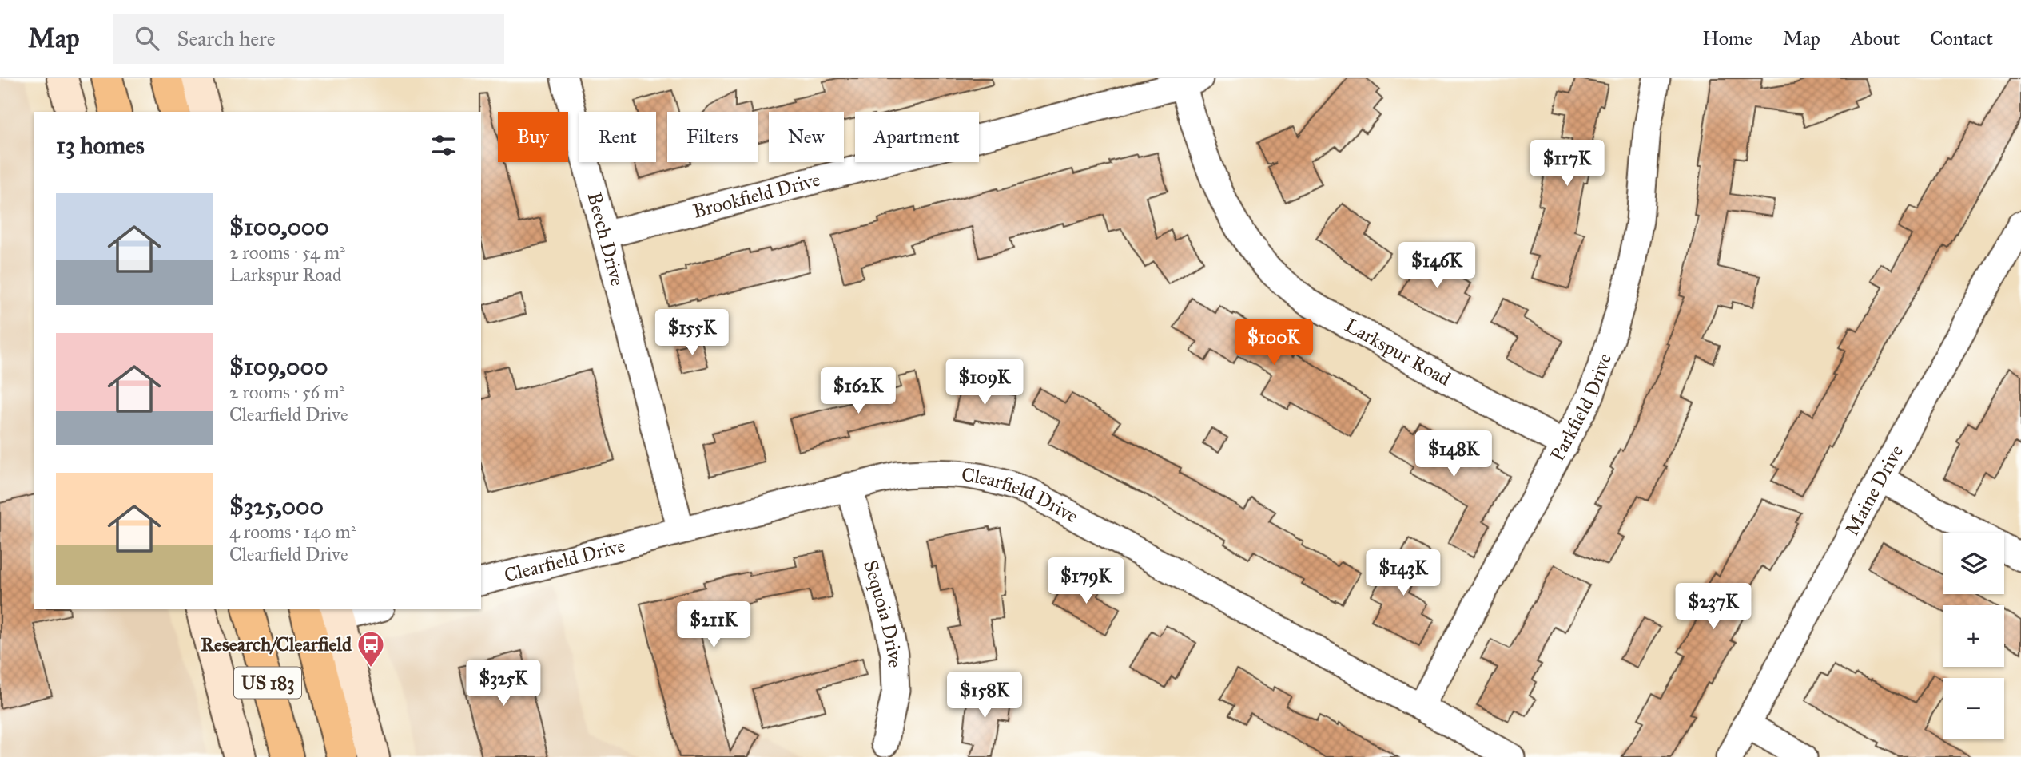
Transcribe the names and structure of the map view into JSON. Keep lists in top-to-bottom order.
{
  "streets": {
    "highway": ["US 183"],
    "street": [
      "Brookfield Drive",
      "Beech Drive",
      "Larkspur Road",
      "Parkfield Drive",
      "Maine Drive",
      "Clearfield Drive",
      "Sequoia Drive"
    ]
  },
  "crossings": [
    ["Brookfield Drive", "Beech Drive"],
    ["Brookfield Drive", "Larkspur Road"],
    ["Beech Drive", "Clearfield Drive"],
    ["Larkspur Road", "Parkfield Drive"],
    ["Parkfield Drive", "Clearfield Drive"],
    ["Clearfield Drive", "Sequoia Drive"]
  ],
  "places": {
    "bus stop": ["Research/Clearfield"]
  },
  "page": {
    "header": "Map",
    "search": "Search here",
    "nav": [
      "Home",
      "Map",
      "About",
      "Contact"
    ],
    "chip": [
      "Buy",
      "Rent",
      "Filters",
      "New",
      "Apartment"
    ],
    "heading": "13 homes",
    "price": [
      "$117K",
      "$146K",
      "$155K",
      "$100K",
      "$109K",
      "$162K",
      "$148K",
      "$143K",
      "$179K",
      "$237K",
      "$211K",
      "$325K",
      "$158K"
    ],
    "list": [
      {
        "name": "$100,000",
        "note": "2 rooms · 54 m² · Larkspur Road"
      },
      {
        "name": "$109,000",
        "note": "2 rooms · 56 m² · Clearfield Drive"
      },
      {
        "name": "$325,000",
        "note": "4 rooms · 140 m² · Clearfield Drive"
      }
    ],
    "map_buttons": ["+", "−"]
  }
}
